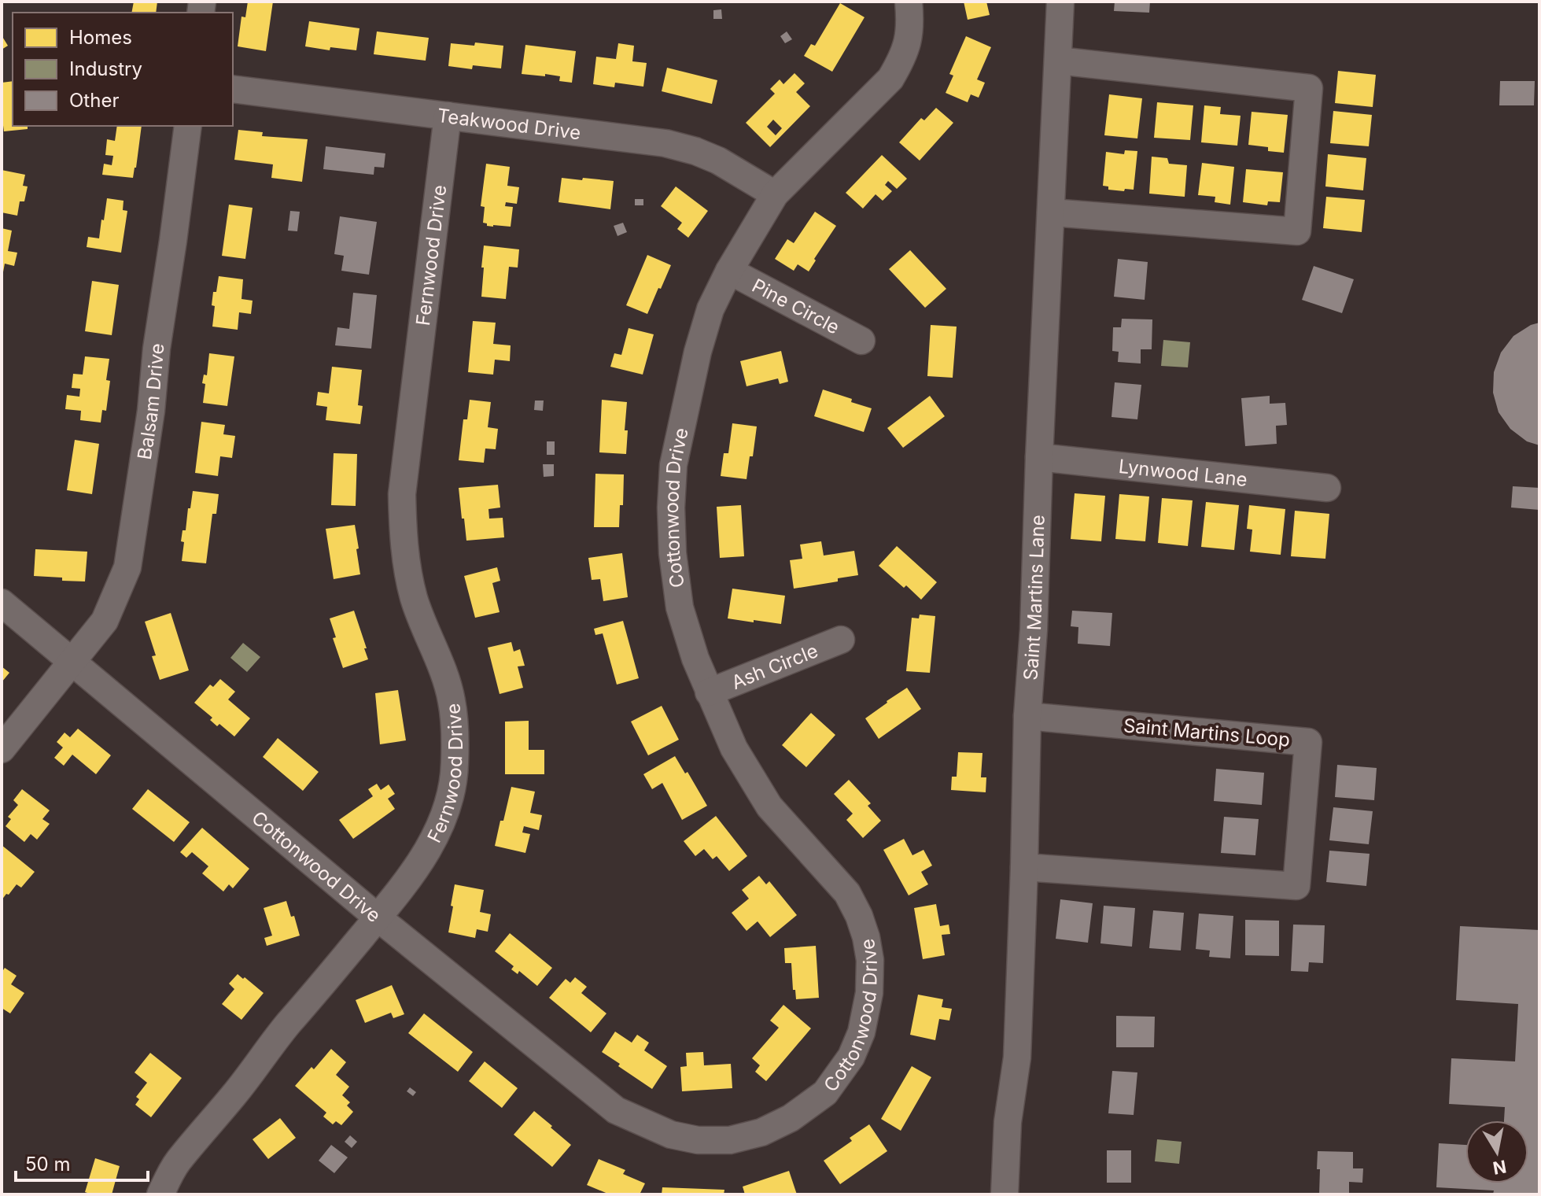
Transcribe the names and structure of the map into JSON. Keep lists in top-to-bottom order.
{
  "streets": {
    "street": [
      "Teakwood Drive",
      "Fernwood Drive",
      "Pine Circle",
      "Balsam Drive",
      "Lynwood Lane",
      "Cottonwood Drive",
      "Saint Martins Lane",
      "Ash Circle",
      "Saint Martins Loop"
    ]
  },
  "crossings": [
    ["Teakwood Drive", "Fernwood Drive"],
    ["Teakwood Drive", "Cottonwood Drive"],
    ["Fernwood Drive", "Cottonwood Drive"],
    ["Pine Circle", "Cottonwood Drive"],
    ["Balsam Drive", "Cottonwood Drive"],
    ["Lynwood Lane", "Saint Martins Lane"],
    ["Cottonwood Drive", "Ash Circle"],
    ["Saint Martins Lane", "Saint Martins Loop"]
  ],
  "legend": ["Homes", "Industry", "Other"],
  "scale_bar": "50 m",
  "north": "bottom"
}
